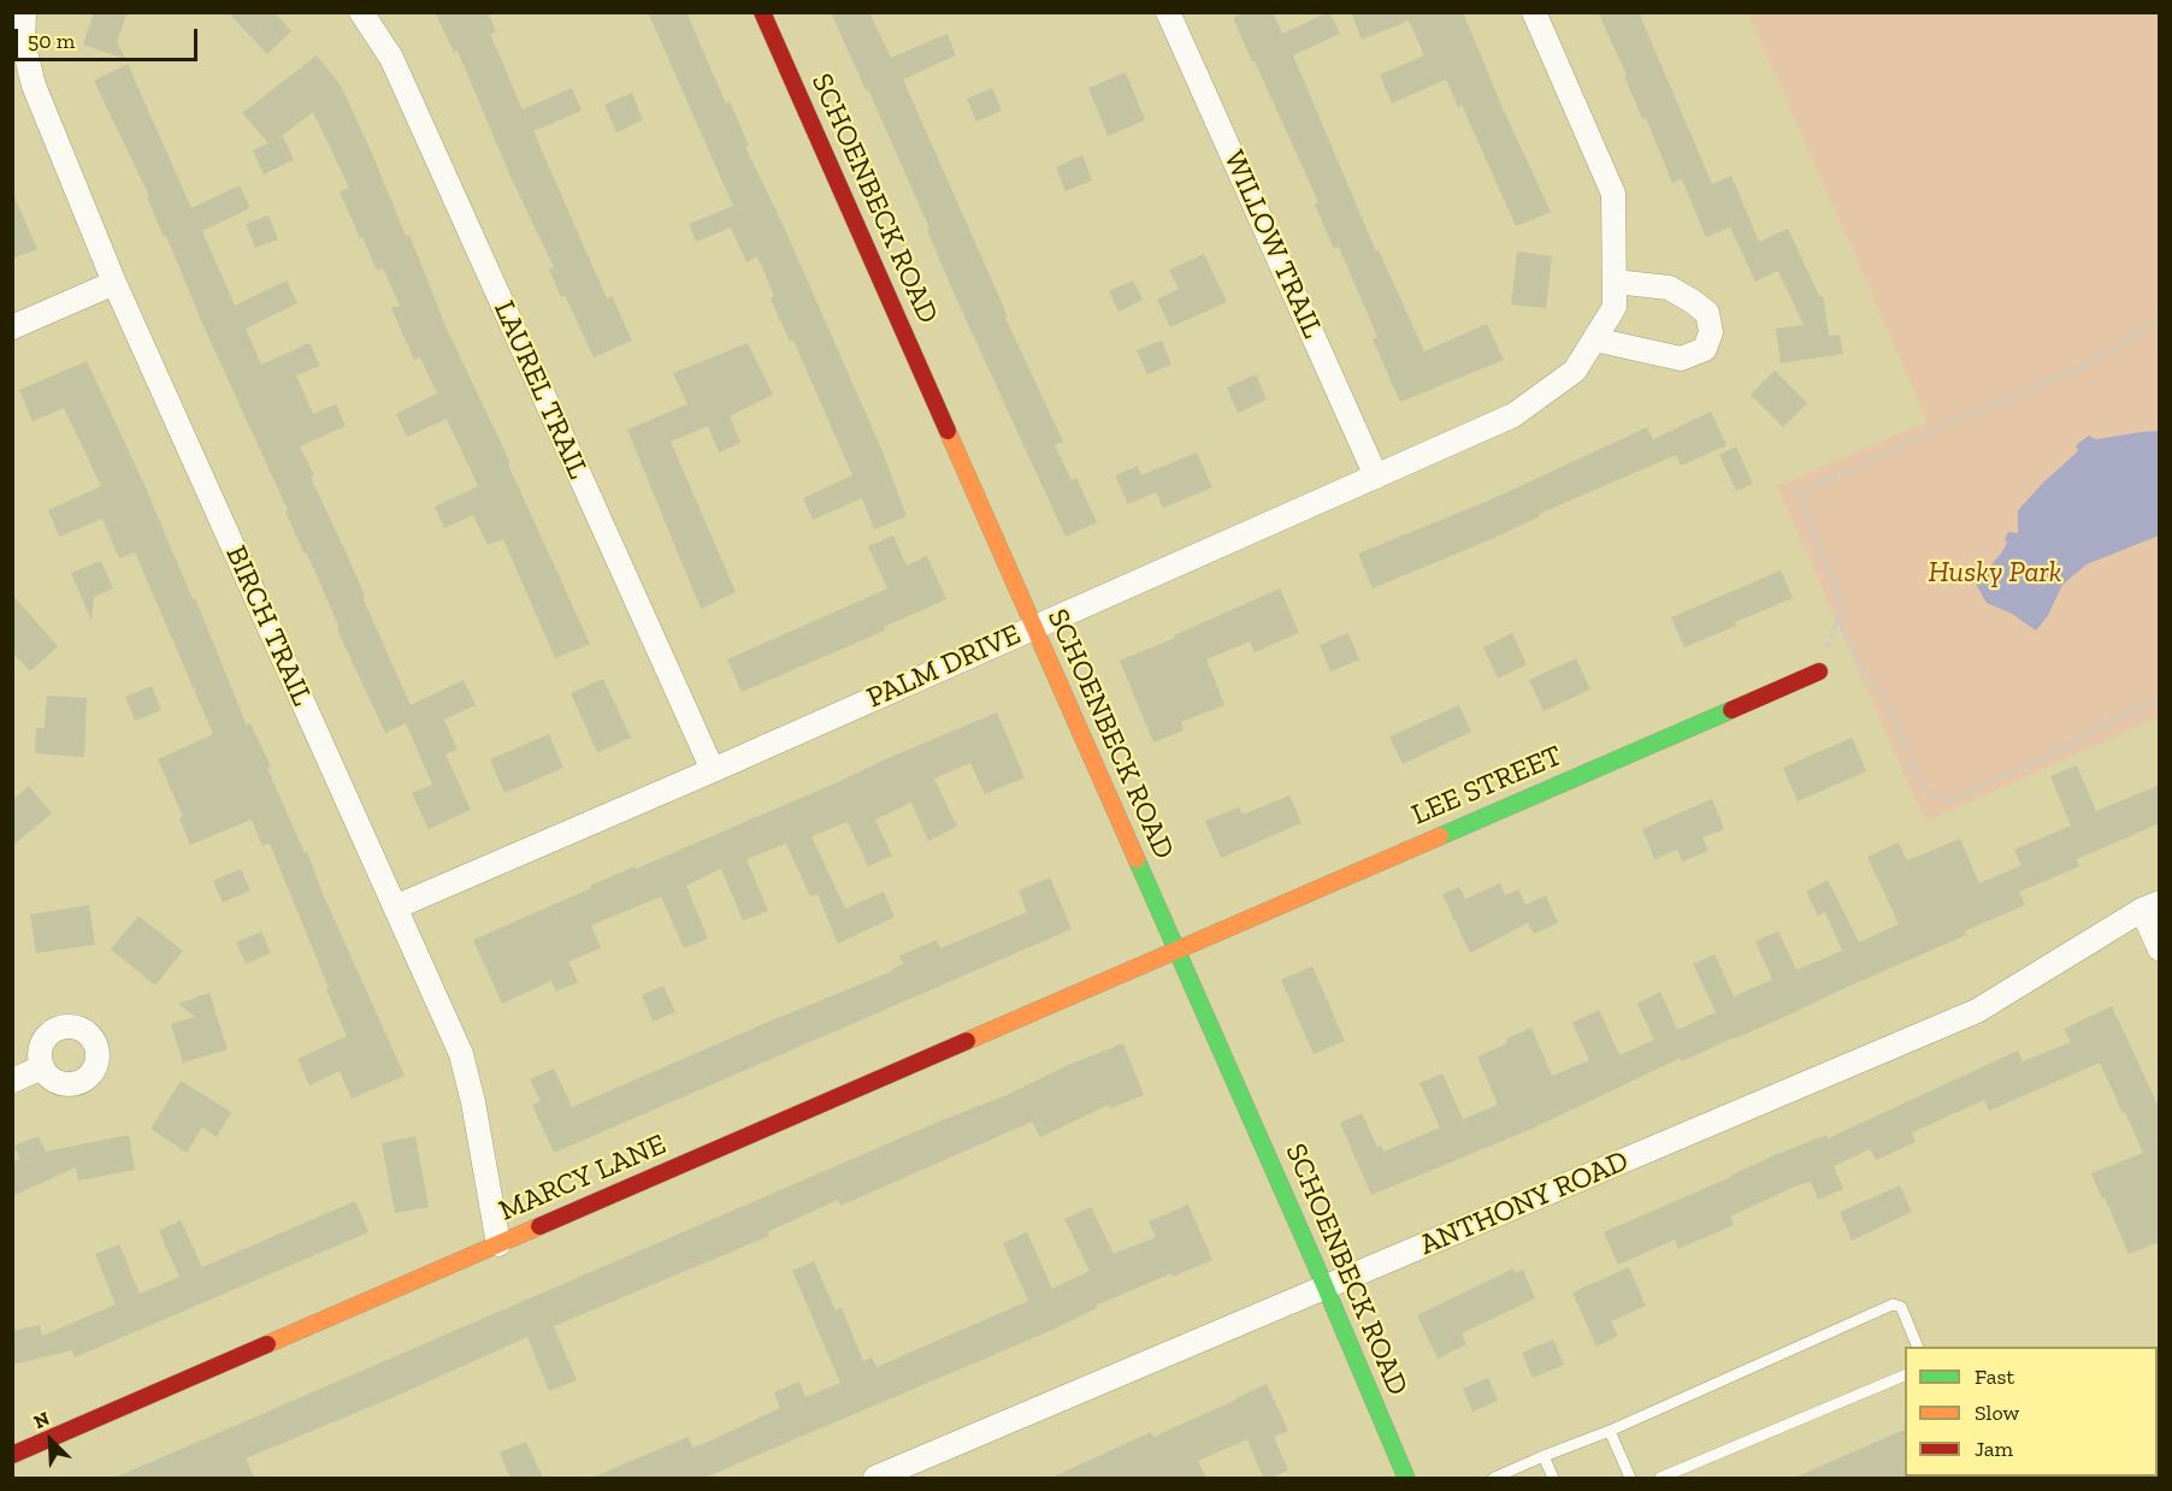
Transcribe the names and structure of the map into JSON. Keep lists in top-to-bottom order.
{
  "streets": {
    "street": [
      "SCHOENBECK ROAD",
      "WILLOW TRAIL",
      "LAUREL TRAIL",
      "BIRCH TRAIL",
      "PALM DRIVE",
      "LEE STREET",
      "MARCY LANE",
      "ANTHONY ROAD"
    ]
  },
  "crossings": [
    ["SCHOENBECK ROAD", "PALM DRIVE"],
    ["SCHOENBECK ROAD", "LEE STREET"],
    ["SCHOENBECK ROAD", "MARCY LANE"],
    ["SCHOENBECK ROAD", "ANTHONY ROAD"],
    ["WILLOW TRAIL", "PALM DRIVE"],
    ["LAUREL TRAIL", "PALM DRIVE"],
    ["BIRCH TRAIL", "PALM DRIVE"],
    ["BIRCH TRAIL", "MARCY LANE"],
    ["LEE STREET", "MARCY LANE"]
  ],
  "parks": ["Husky Park"],
  "legend": ["Fast", "Slow", "Jam"],
  "scale_bar": "50 m",
  "north": "top left"
}
